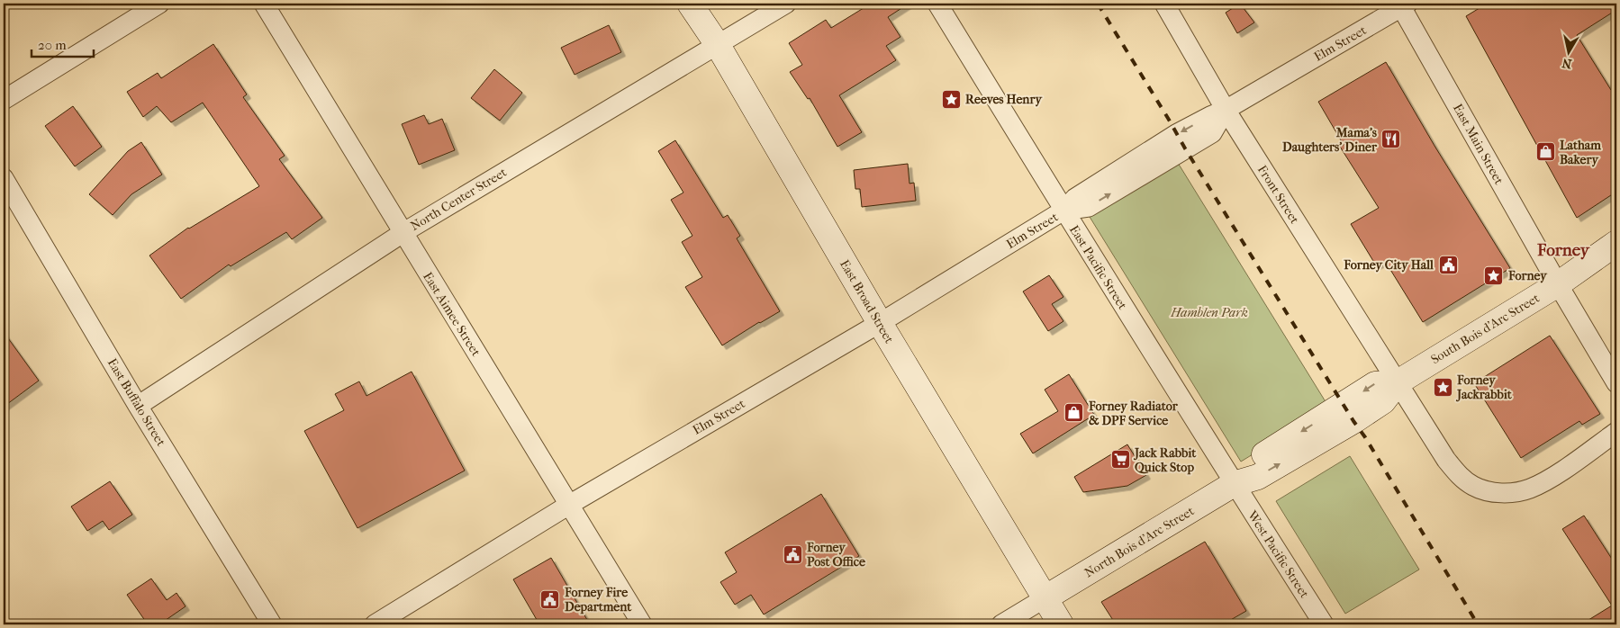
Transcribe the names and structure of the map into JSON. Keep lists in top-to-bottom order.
{
  "streets": {
    "main road": ["East Broad Street", "South Bois d'Arc Street", "North Bois d'Arc Street"],
    "street": [
      "Elm Street",
      "East Main Street",
      "Front Street",
      "North Center Street",
      "East Pacific Street",
      "East Aimee Street",
      "East Buffalo Street",
      "West Pacific Street"
    ]
  },
  "crossings": [
    ["Elm Street", "East Main Street"],
    ["Elm Street", "Front Street"],
    ["Elm Street", "East Pacific Street"],
    ["Elm Street", "East Broad Street"],
    ["Elm Street", "East Aimee Street"],
    ["East Main Street", "South Bois d'Arc Street"],
    ["Front Street", "South Bois d'Arc Street"],
    ["North Center Street", "East Broad Street"],
    ["North Center Street", "East Aimee Street"],
    ["North Center Street", "East Buffalo Street"],
    ["East Pacific Street", "North Bois d'Arc Street"],
    ["East Pacific Street", "West Pacific Street"],
    ["East Broad Street", "North Bois d'Arc Street"],
    ["South Bois d'Arc Street", "North Bois d'Arc Street"],
    ["North Bois d'Arc Street", "West Pacific Street"]
  ],
  "districts": ["Forney"],
  "parks": ["Hamblen Park"],
  "places": {
    "place": ["Reeves Henry", "Forney", "Forney Jackrabbit"],
    "restaurant": ["Mama's Daughters' Diner"],
    "shop": ["Latham Bakery", "Forney Radiator & DPF Service"],
    "public building": ["Forney City Hall", "Forney Post Office", "Forney Fire Department"],
    "supermarket": ["Jack Rabbit Quick Stop"]
  },
  "scale_bar": "20 m",
  "north": "bottom"
}
